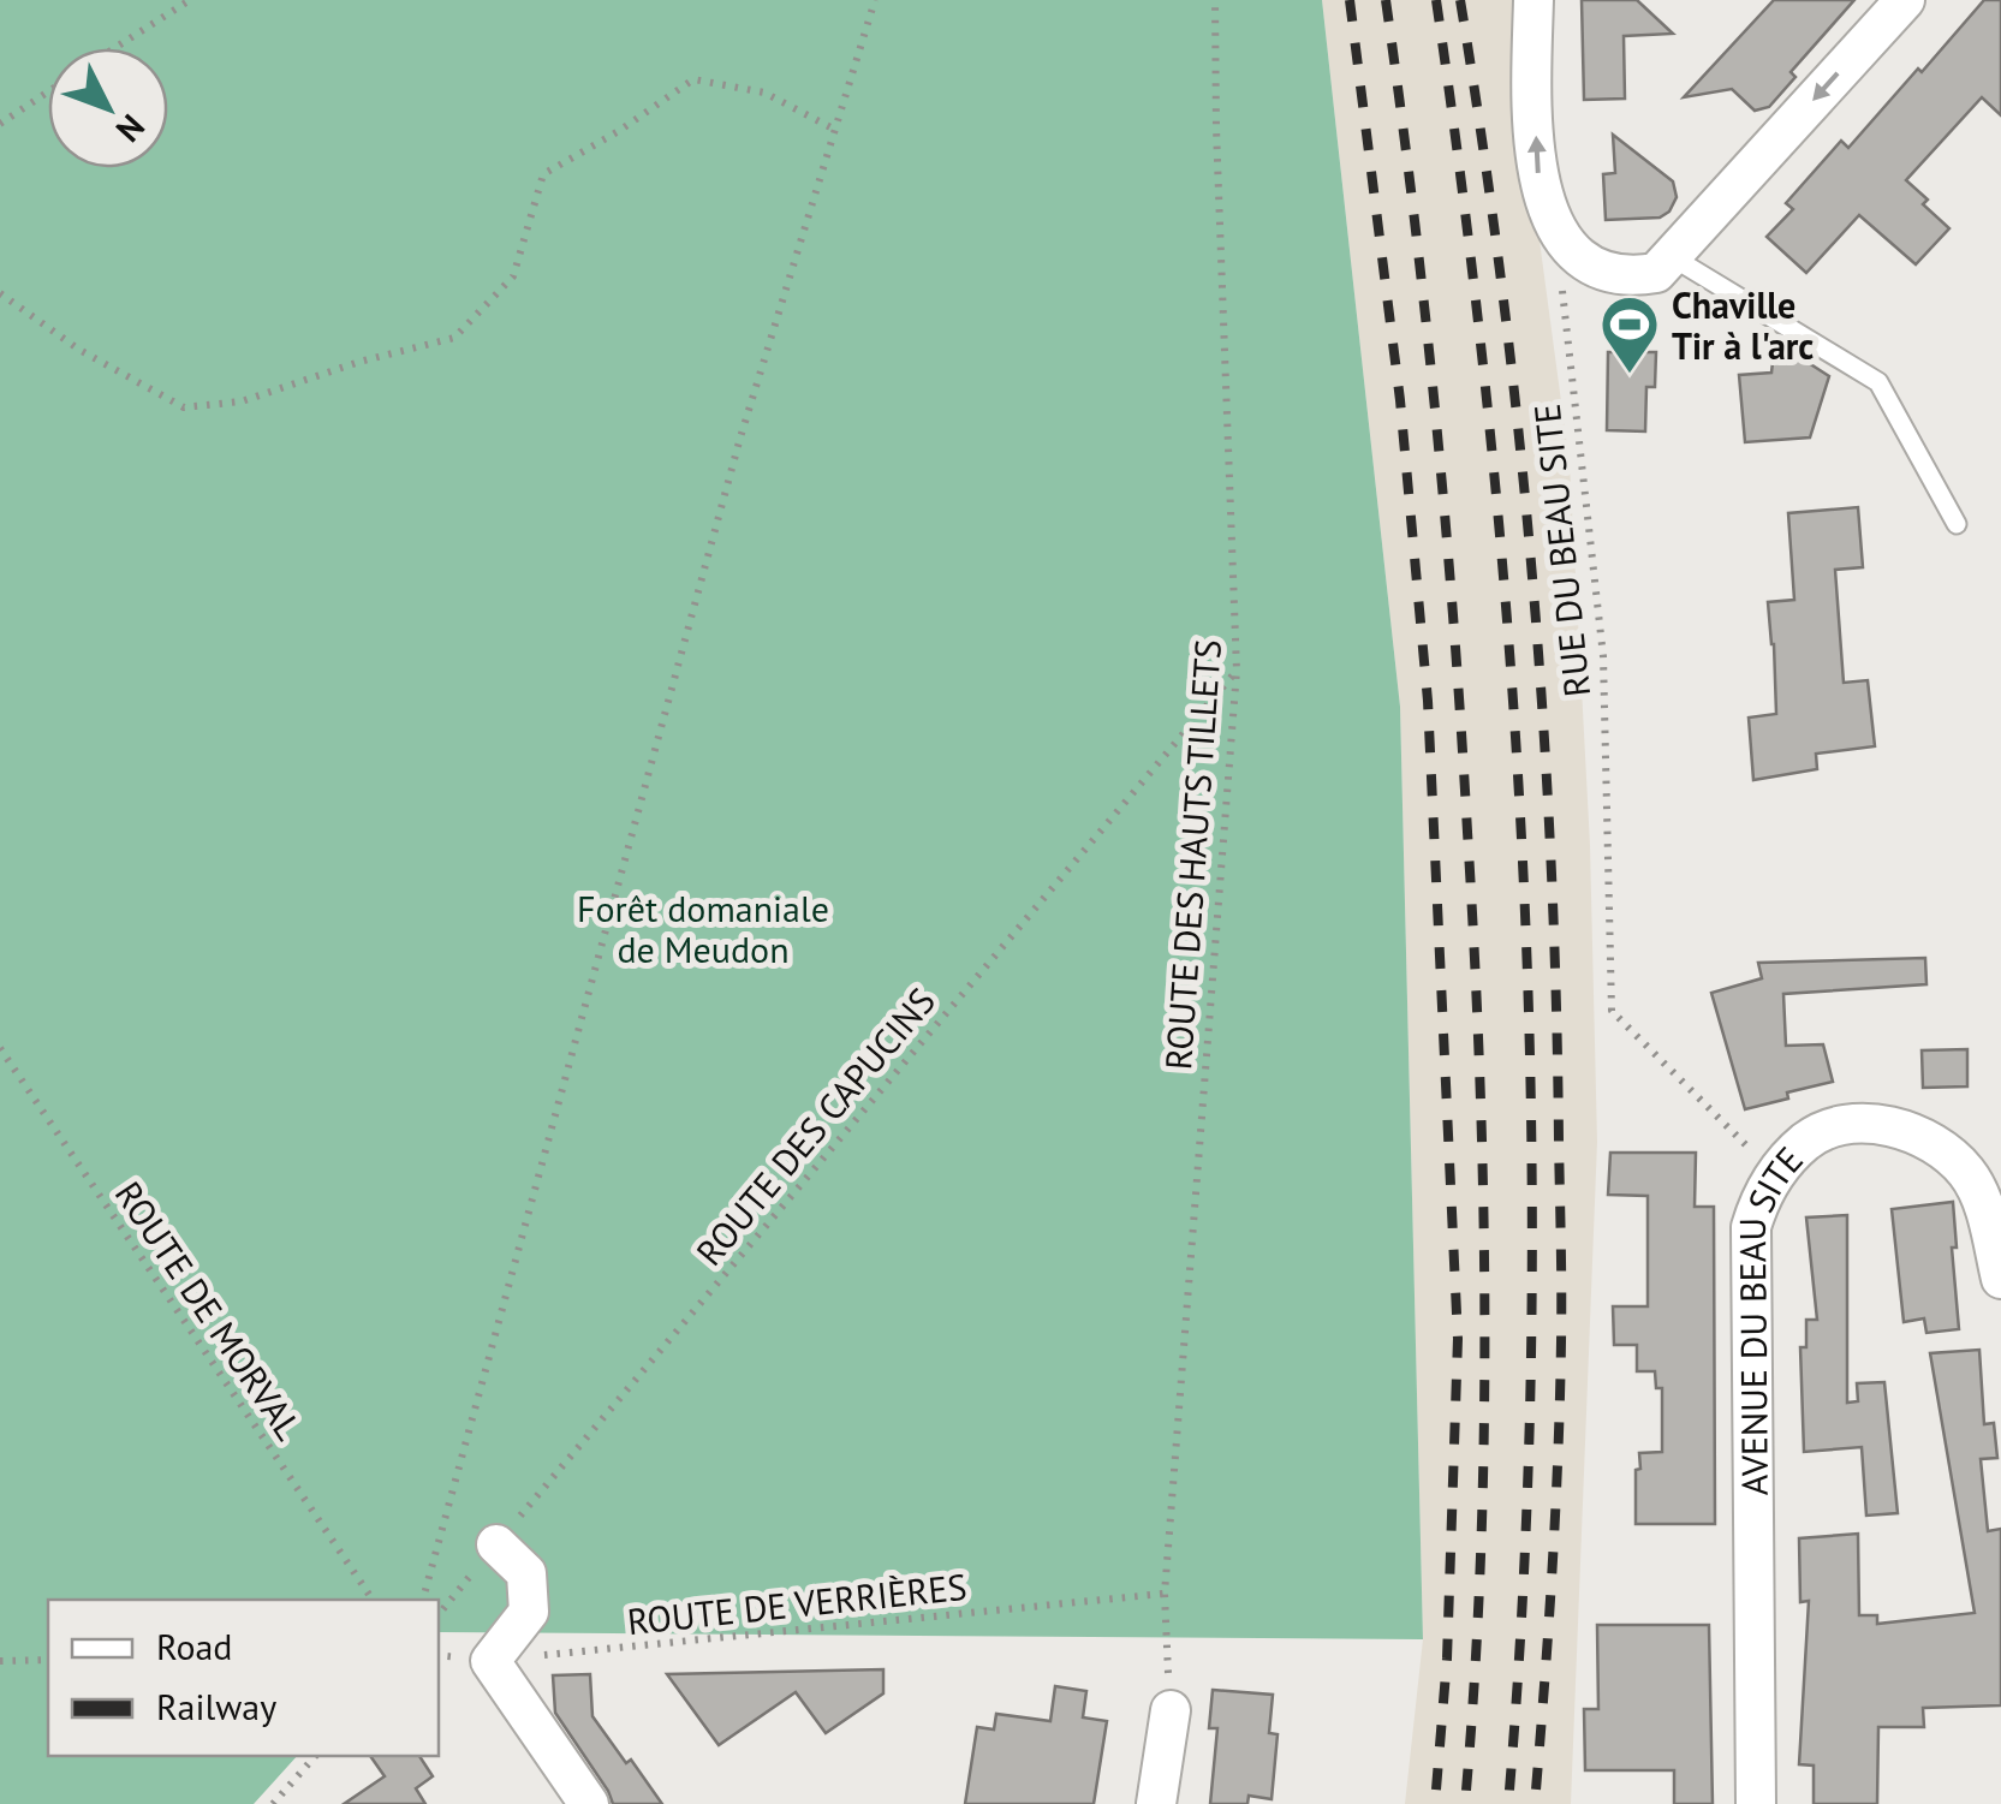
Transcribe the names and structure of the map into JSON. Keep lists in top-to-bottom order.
{
  "streets": {
    "street": ["AVENUE DU BEAU SITE"],
    "path": [
      "RUE DU BEAU SITE",
      "ROUTE DES HAUTS TILLETS",
      "ROUTE DES CAPUCINS",
      "ROUTE DE MORVAL",
      "ROUTE DE VERRIÈRES"
    ]
  },
  "crossings": [
    ["RUE DU BEAU SITE", "AVENUE DU BEAU SITE"],
    ["ROUTE DES HAUTS TILLETS", "ROUTE DES CAPUCINS"],
    ["ROUTE DES HAUTS TILLETS", "ROUTE DE VERRIÈRES"]
  ],
  "parks": ["Forêt domaniale de Meudon"],
  "places": {
    "sports": ["Chaville Tir à l'arc"]
  },
  "legend": ["Road", "Railway"],
  "north": "bottom right"
}
